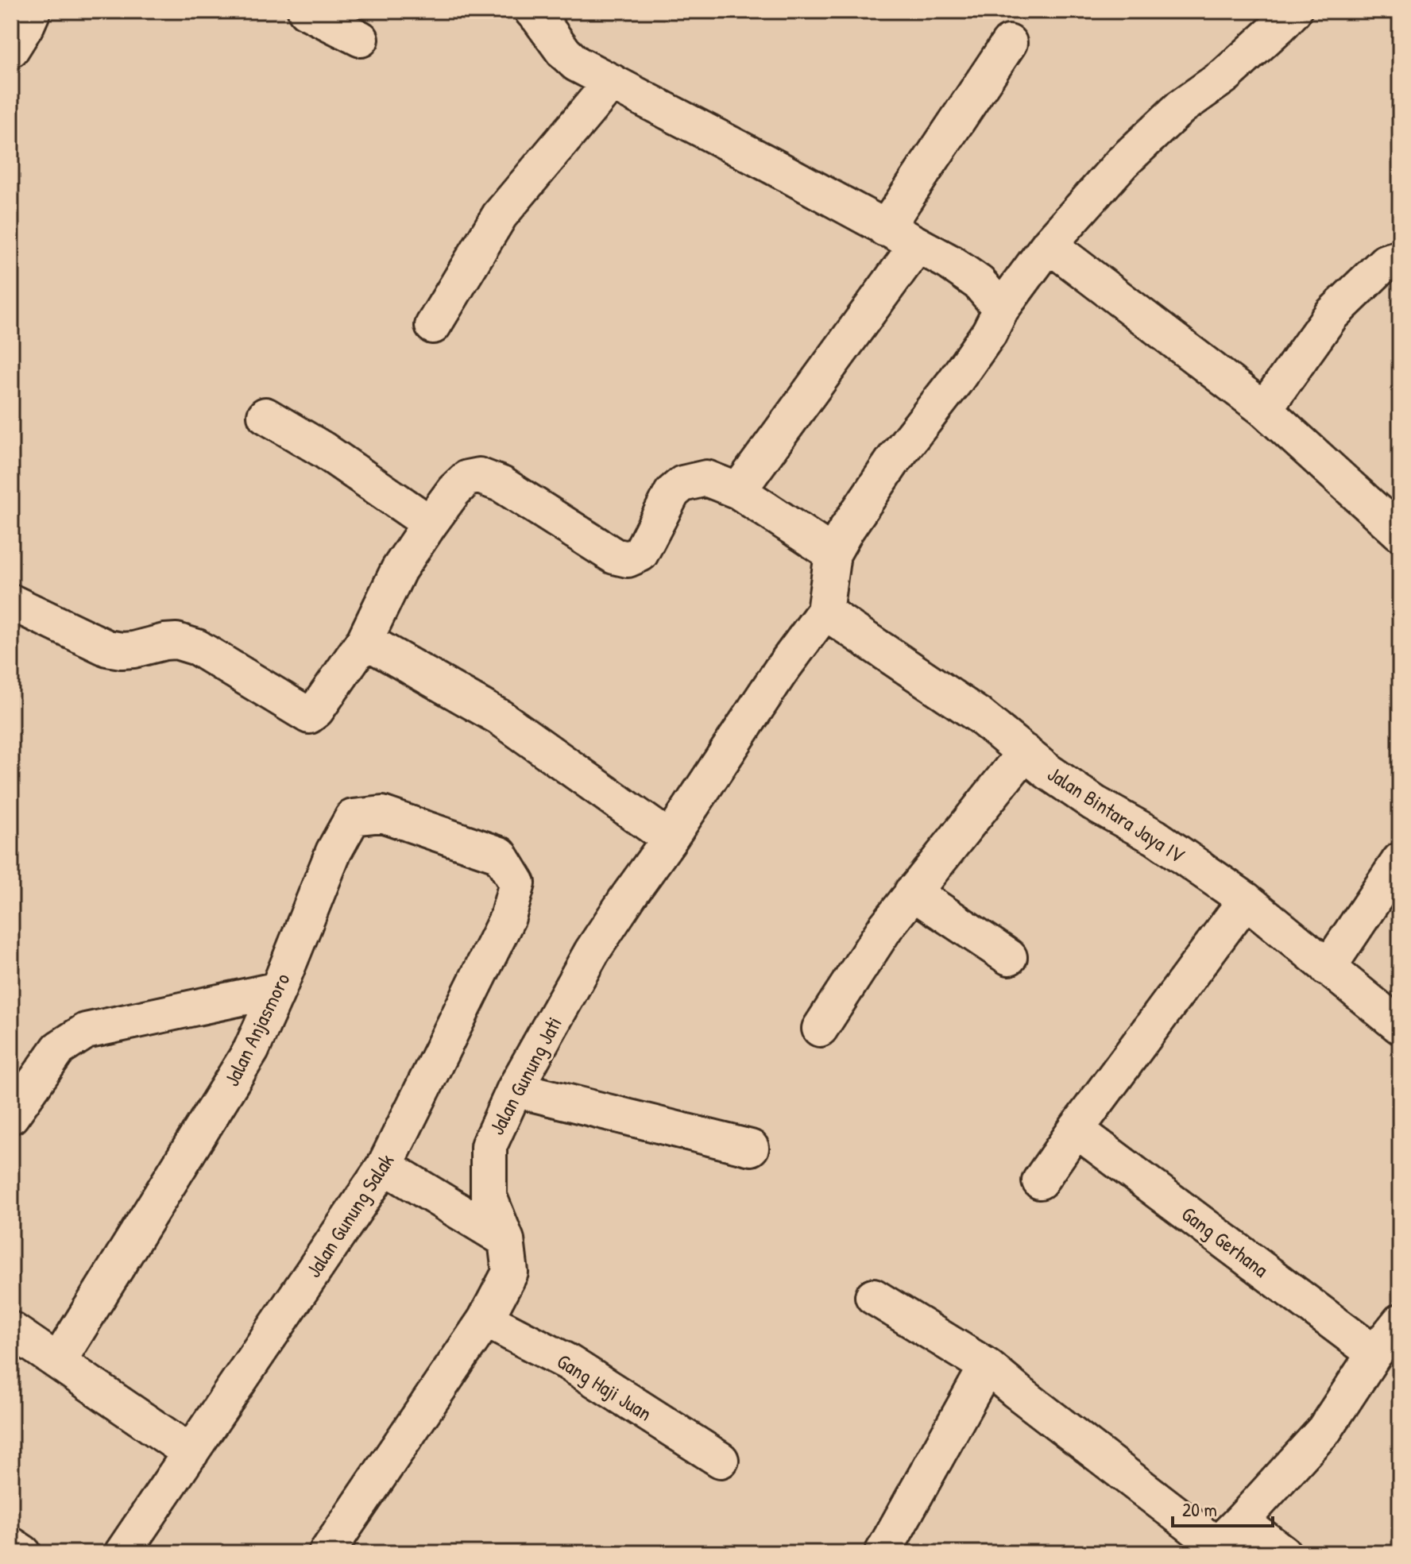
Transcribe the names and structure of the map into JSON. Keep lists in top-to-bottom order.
{
  "streets": {
    "street": [
      "Jalan Bintara Jaya IV",
      "Jalan Anjasmoro",
      "Jalan Gunung Jati",
      "Jalan Gunung Salak",
      "Gang Gerhana",
      "Gang Haji Juan"
    ]
  },
  "crossings": [
    ["Jalan Bintara Jaya IV", "Jalan Gunung Jati"],
    ["Jalan Anjasmoro", "Jalan Gunung Salak"],
    ["Jalan Gunung Jati", "Gang Haji Juan"]
  ],
  "scale_bar": "20 m"
}
